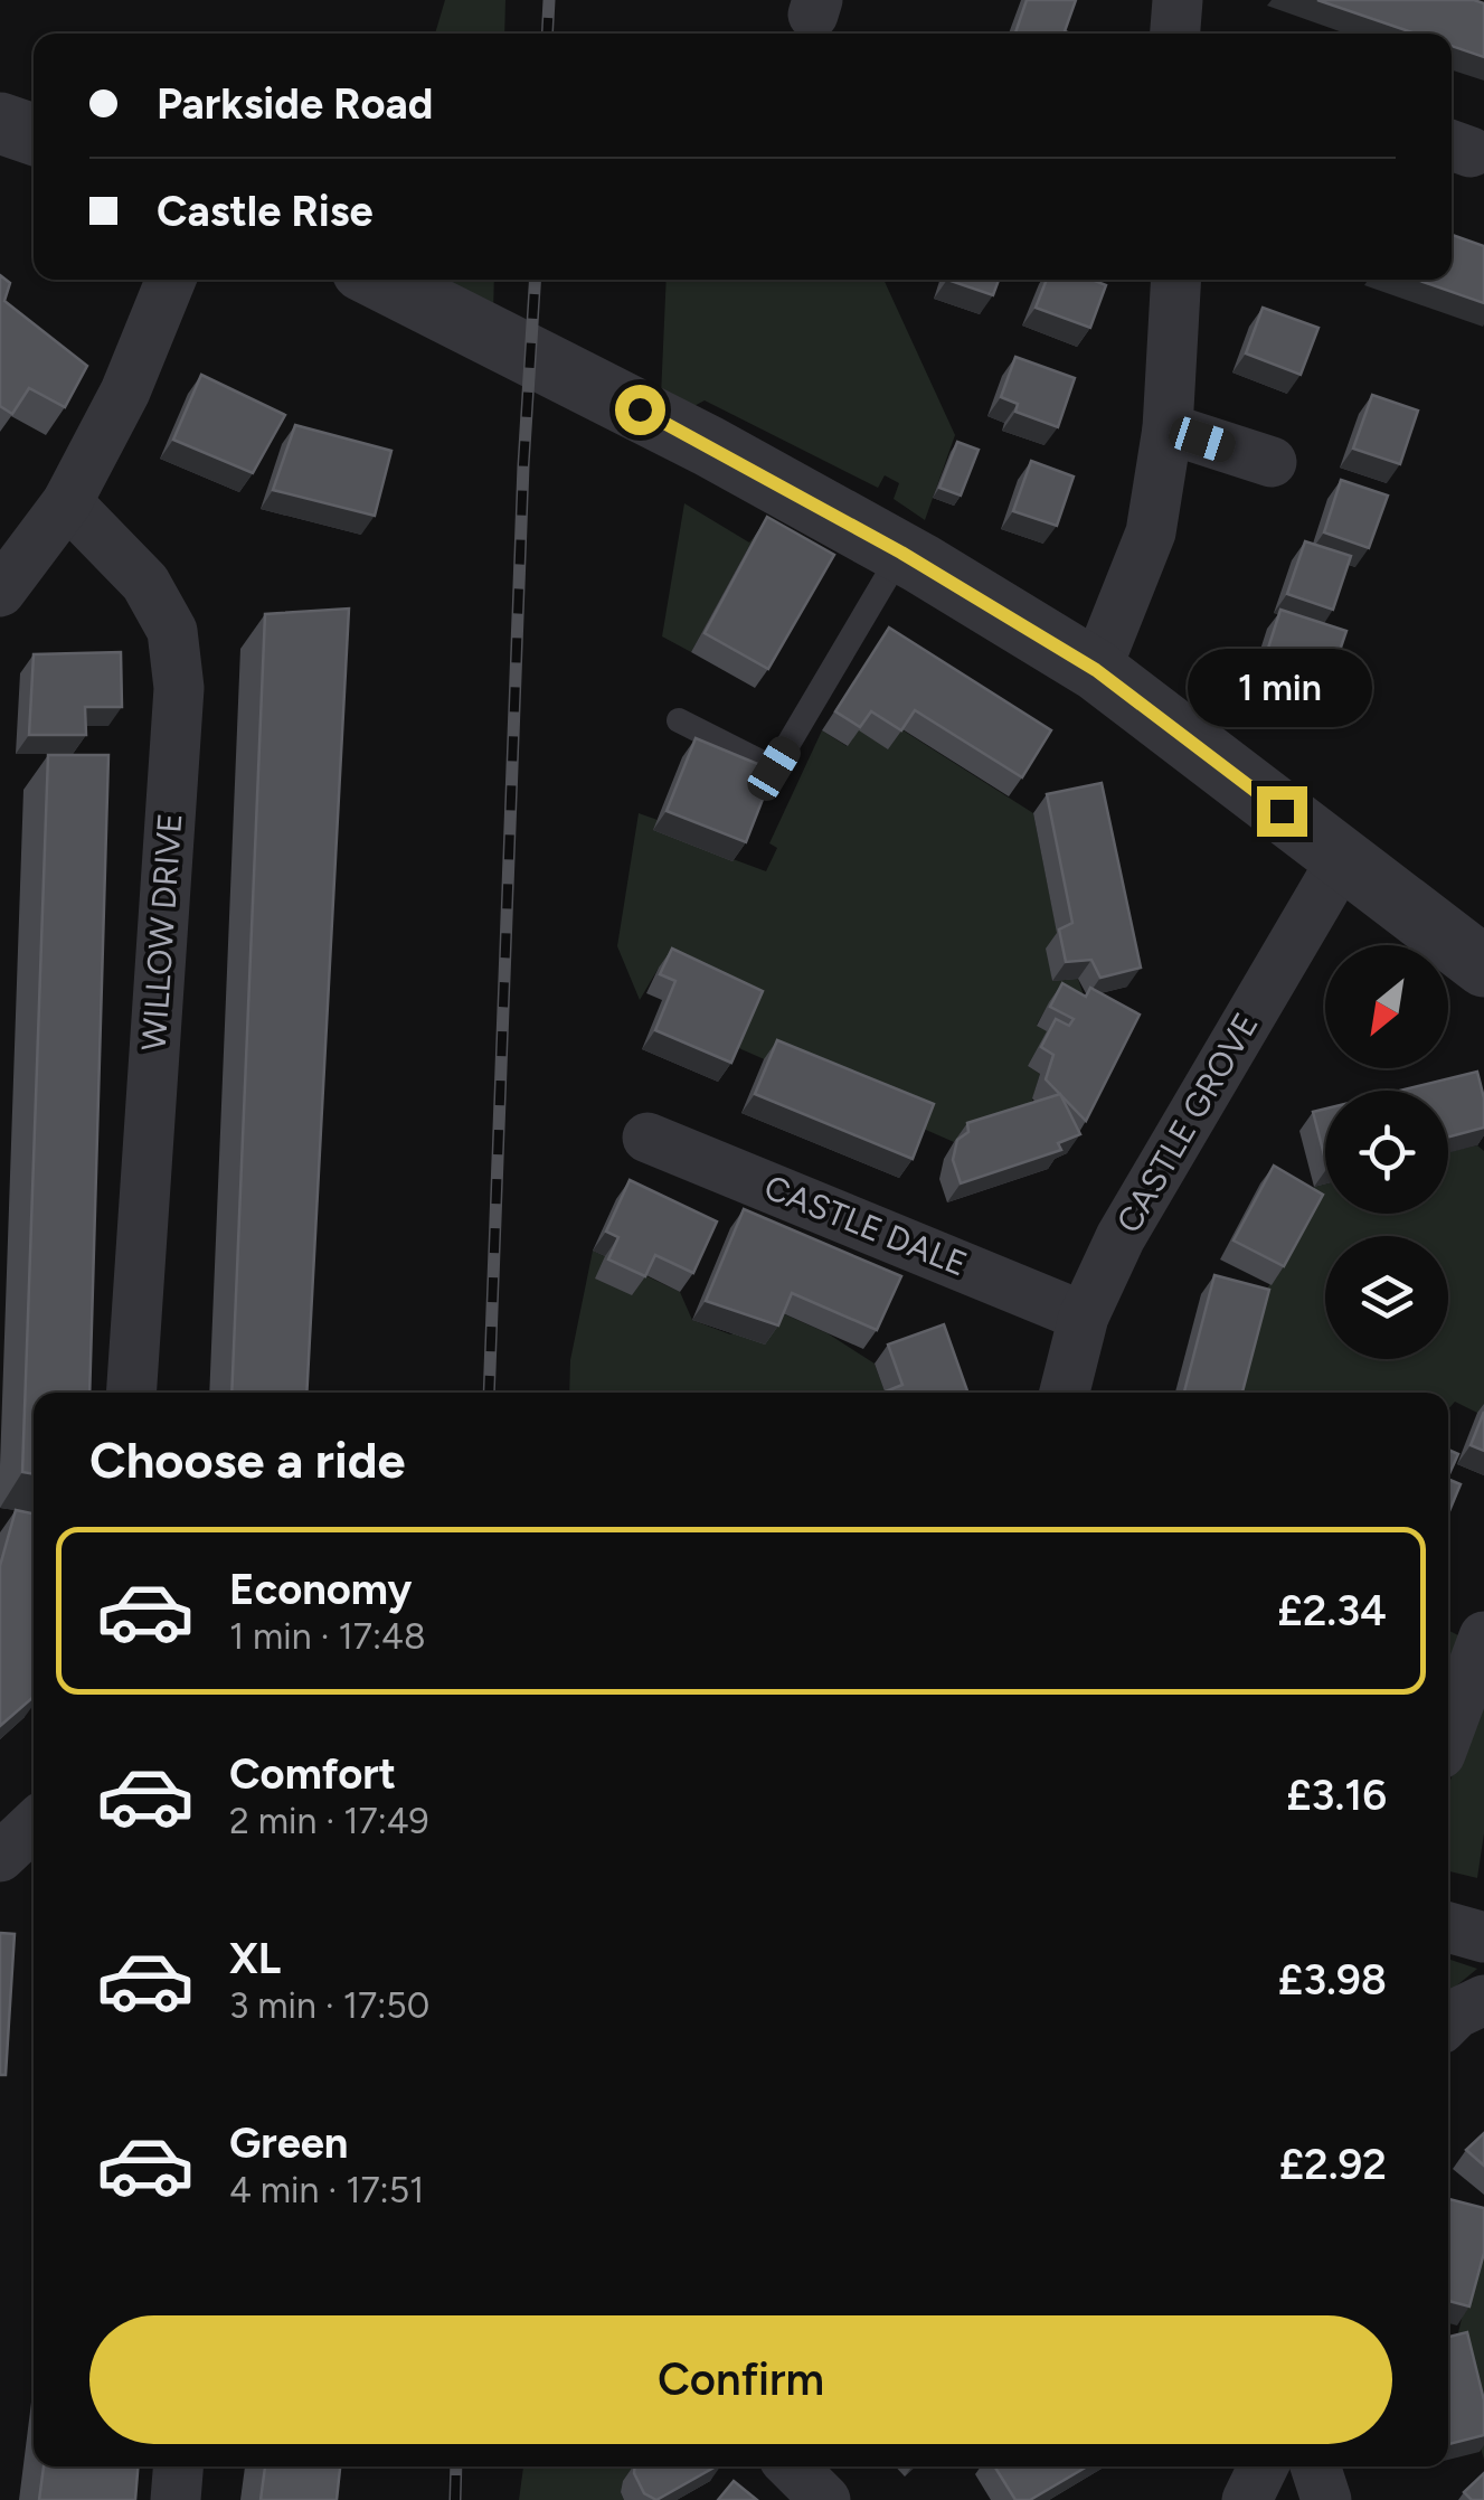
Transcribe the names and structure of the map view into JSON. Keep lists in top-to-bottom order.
{
  "streets": {
    "street": ["WILLOW DRIVE", "CASTLE GROVE", "CASTLE DALE"]
  },
  "crossings": [
    ["CASTLE GROVE", "CASTLE DALE"]
  ],
  "north": "bottom left",
  "page": {
    "banner": ["Parkside Road", "Castle Rise"],
    "bubble": "1 min",
    "heading": "Choose a ride",
    "list": [
      {
        "name": "Economy",
        "note": "1 min · 17:48",
        "value": "£2.34"
      },
      {
        "name": "Comfort",
        "note": "2 min · 17:49",
        "value": "£3.16"
      },
      {
        "name": "XL",
        "note": "3 min · 17:50",
        "value": "£3.98"
      },
      {
        "name": "Green",
        "note": "4 min · 17:51",
        "value": "£2.92"
      }
    ],
    "buttons": "Confirm"
  }
}
